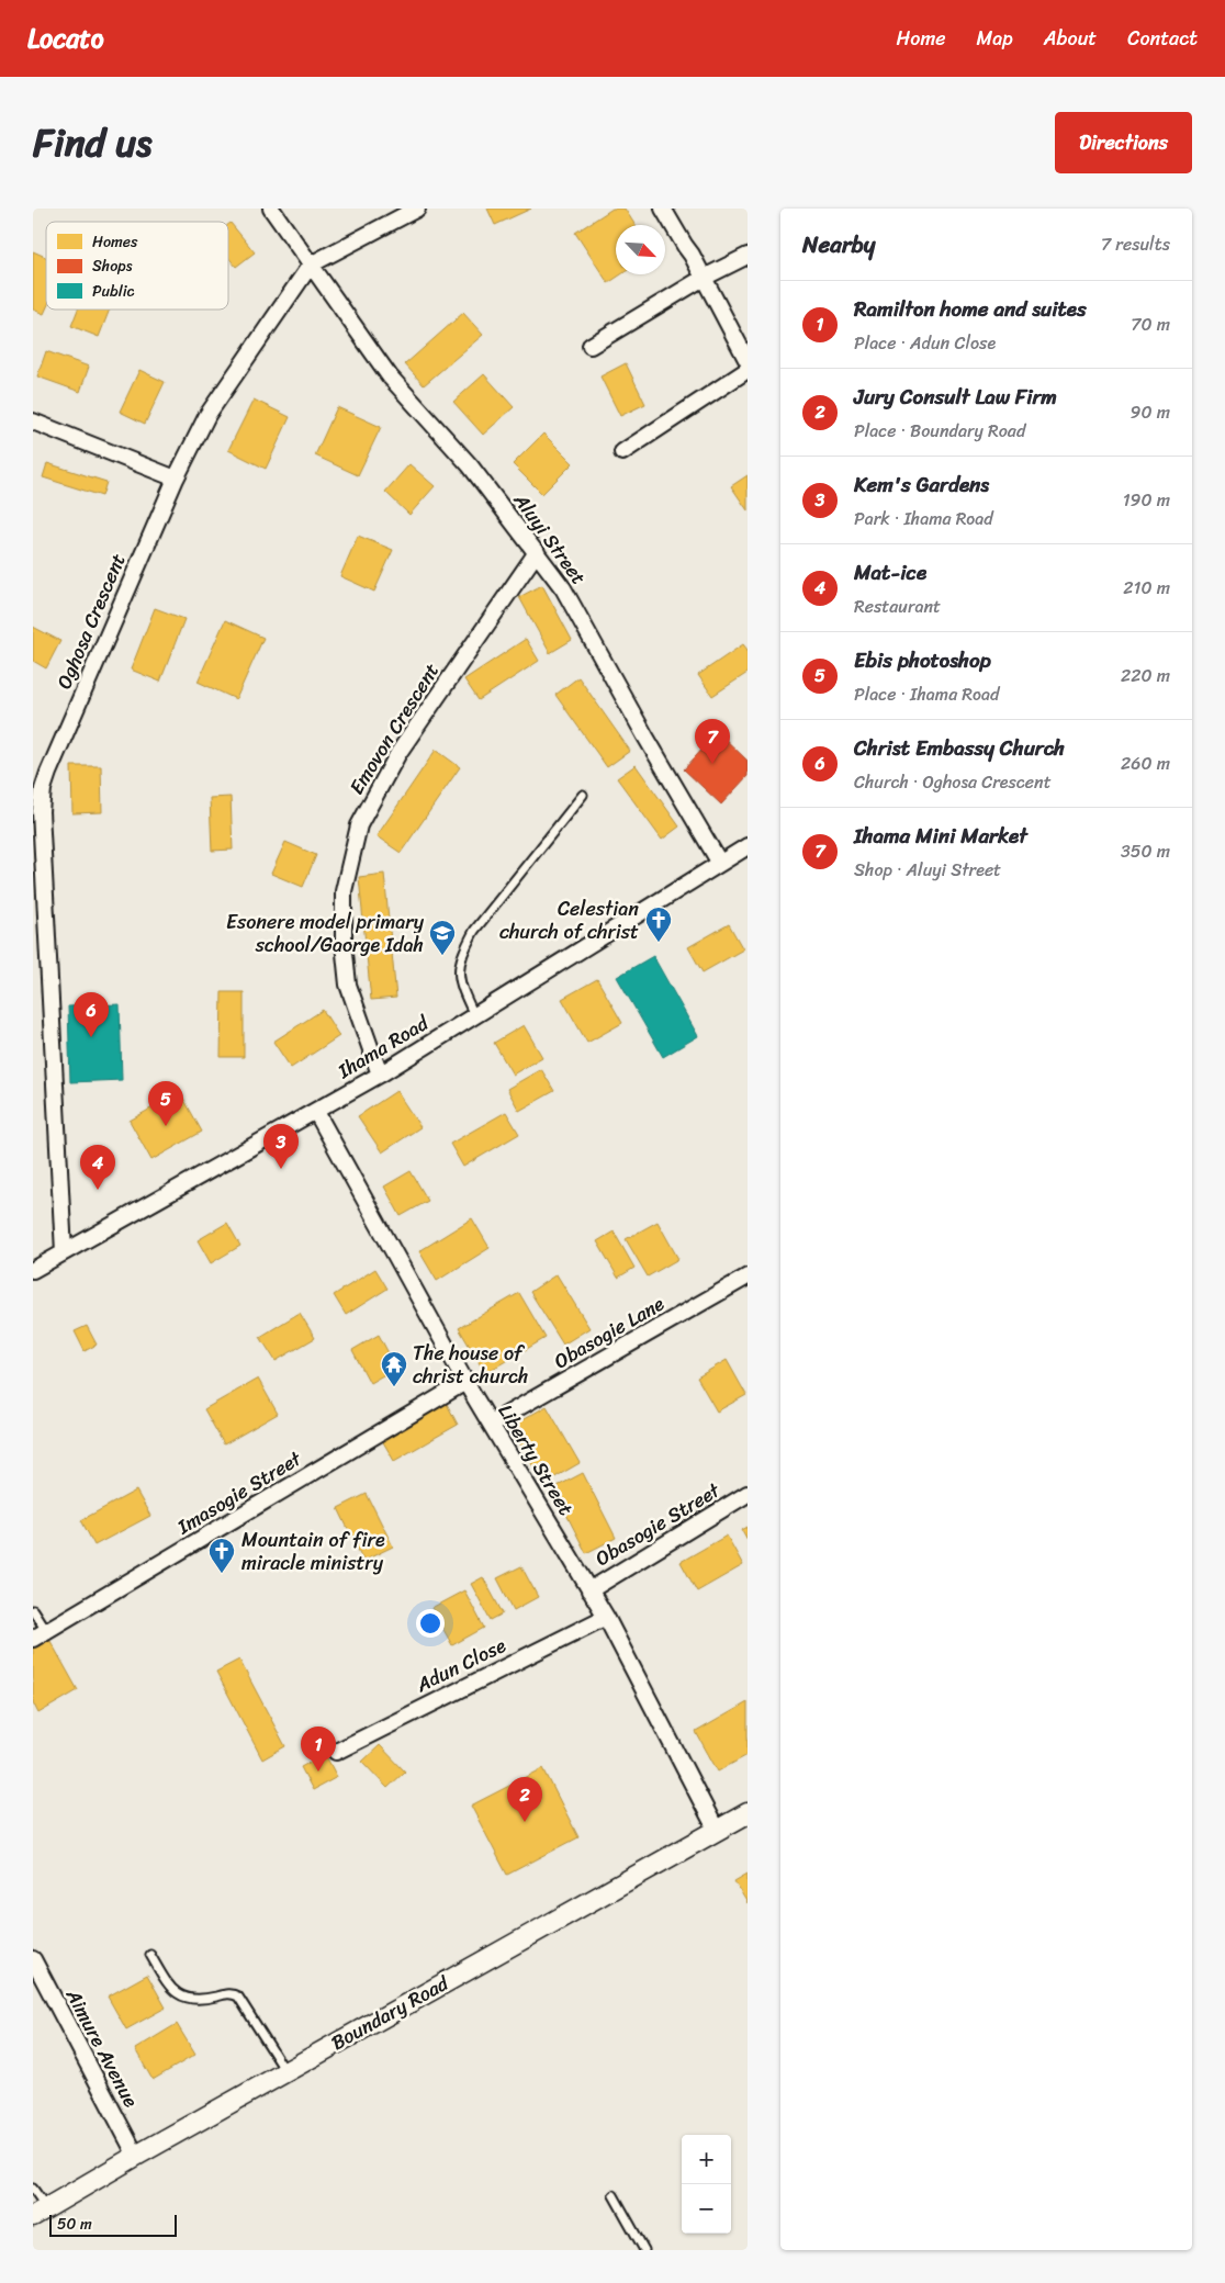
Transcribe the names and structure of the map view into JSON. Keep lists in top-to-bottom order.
{
  "streets": {
    "street": [
      "Aluyi Street",
      "Oghosa Crescent",
      "Emovon Crescent",
      "Ihama Road",
      "Obasogie Lane",
      "Liberty Street",
      "Imasogie Street",
      "Obasogie Street",
      "Adun Close",
      "Boundary Road",
      "Aimure Avenue"
    ]
  },
  "crossings": [
    ["Aluyi Street", "Oghosa Crescent"],
    ["Aluyi Street", "Emovon Crescent"],
    ["Aluyi Street", "Ihama Road"],
    ["Oghosa Crescent", "Ihama Road"],
    ["Emovon Crescent", "Ihama Road"],
    ["Ihama Road", "Liberty Street"],
    ["Obasogie Lane", "Liberty Street"],
    ["Liberty Street", "Imasogie Street"],
    ["Liberty Street", "Obasogie Street"],
    ["Liberty Street", "Adun Close"],
    ["Liberty Street", "Boundary Road"],
    ["Boundary Road", "Aimure Avenue"]
  ],
  "places": {
    "church": ["Celestian church of christ", "Mountain of fire miracle ministry"],
    "school or university": ["Esonere model primary school/Gaorge Idah"],
    "temple": ["The house of christ church"]
  },
  "legend": ["Homes", "Shops", "Public"],
  "scale_bar": "50 m",
  "north": "bottom right",
  "page": {
    "header": "Locato",
    "nav": [
      "Home",
      "Map",
      "About",
      "Contact"
    ],
    "title": "Find us",
    "buttons": "Directions",
    "heading": ["Nearby", "7 results"],
    "list": [
      {
        "mark": "1",
        "name": "Ramilton home and suites",
        "note": "Place · Adun Close",
        "value": "70 m"
      },
      {
        "mark": "2",
        "name": "Jury Consult Law Firm",
        "note": "Place · Boundary Road",
        "value": "90 m"
      },
      {
        "mark": "3",
        "name": "Kem's Gardens",
        "note": "Park · Ihama Road",
        "value": "190 m"
      },
      {
        "mark": "4",
        "name": "Mat-ice",
        "note": "Restaurant",
        "value": "210 m"
      },
      {
        "mark": "5",
        "name": "Ebis photoshop",
        "note": "Place · Ihama Road",
        "value": "220 m"
      },
      {
        "mark": "6",
        "name": "Christ Embassy Church",
        "note": "Church · Oghosa Crescent",
        "value": "260 m"
      },
      {
        "mark": "7",
        "name": "Ihama Mini Market",
        "note": "Shop · Aluyi Street",
        "value": "350 m"
      }
    ],
    "pins": [
      "7",
      "6",
      "5",
      "3",
      "4",
      "1",
      "2"
    ],
    "map_buttons": ["+", "−"],
    "scale": "50 m"
  }
}
